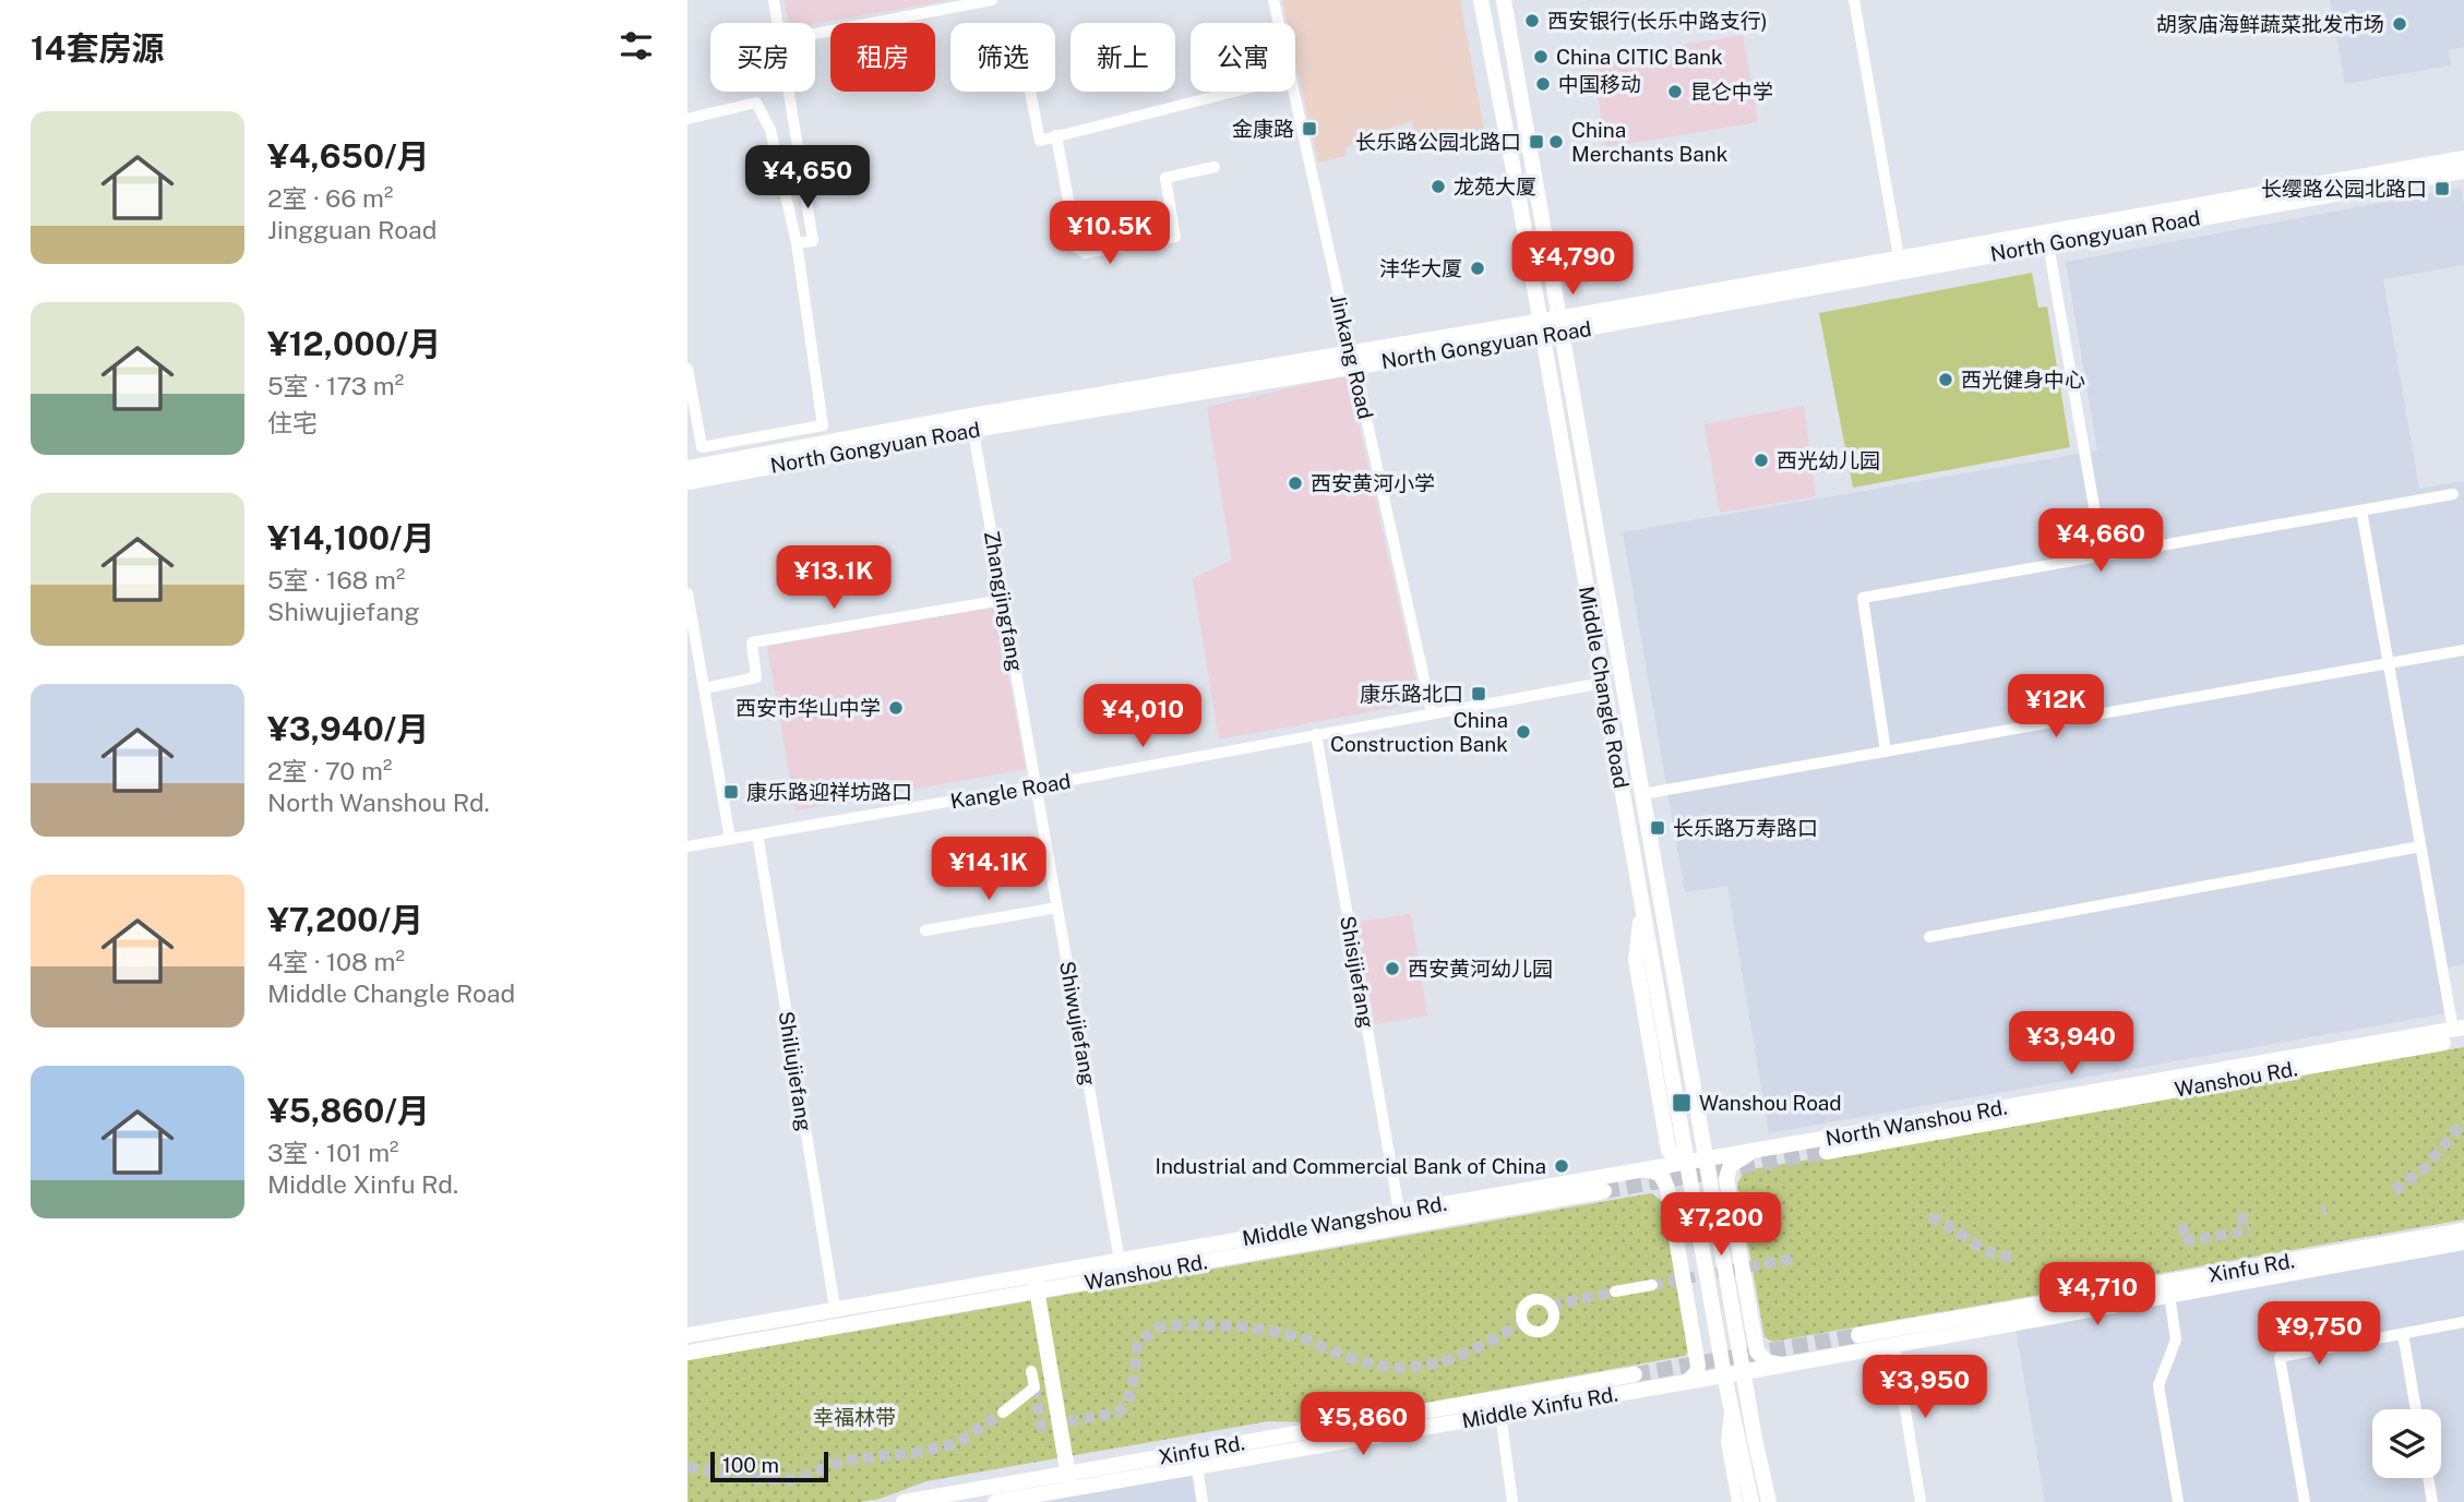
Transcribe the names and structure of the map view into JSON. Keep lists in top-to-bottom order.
{
  "streets": {
    "main road": [
      "North Gongyuan Road",
      "Middle Changle Road",
      "Wanshou Rd.",
      "North Wanshou Rd.",
      "Middle Wangshou Rd.",
      "Xinfu Rd.",
      "Middle Xinfu Rd."
    ],
    "street": [
      "Jinkang Road",
      "Zhangjingfang",
      "Kangle Road",
      "Shisijiefang",
      "Shiwujiefang",
      "Shiliujiefang"
    ]
  },
  "crossings": [
    ["North Gongyuan Road", "Jinkang Road"],
    ["North Gongyuan Road", "Zhangjingfang"],
    ["North Gongyuan Road", "Middle Changle Road"],
    ["Jinkang Road", "Kangle Road"],
    ["Zhangjingfang", "Kangle Road"],
    ["Zhangjingfang", "Shiwujiefang"],
    ["Middle Changle Road", "Kangle Road"],
    ["Middle Changle Road", "North Wanshou Rd."],
    ["Middle Changle Road", "Middle Wangshou Rd."],
    ["Middle Changle Road", "Middle Xinfu Rd."],
    ["Kangle Road", "Shisijiefang"],
    ["Kangle Road", "Shiwujiefang"],
    ["Kangle Road", "Shiliujiefang"],
    ["Shisijiefang", "Middle Wangshou Rd."],
    ["Shiwujiefang", "Middle Wangshou Rd."],
    ["Shiliujiefang", "Middle Wangshou Rd."],
    ["Wanshou Rd.", "North Wanshou Rd."],
    ["Wanshou Rd.", "Middle Wangshou Rd."],
    ["North Wanshou Rd.", "Middle Wangshou Rd."],
    ["Xinfu Rd.", "Middle Xinfu Rd."]
  ],
  "parks": ["幸福林带"],
  "places": {
    "other": [
      "西安银行(长乐中路支行)",
      "胡家庙海鲜蔬菜批发市场",
      "China CITIC Bank",
      "中国移动",
      "昆仑中学",
      "China Merchants Bank",
      "龙苑大厦",
      "沣华大厦",
      "西光健身中心",
      "西光幼儿园",
      "西安黄河小学",
      "西安市华山中学",
      "China Construction Bank",
      "西安黄河幼儿园",
      "Industrial and Commercial Bank of China"
    ],
    "transit": [
      "金康路",
      "长乐路公园北路口",
      "长缨路公园北路口",
      "康乐路北口",
      "康乐路迎祥坊路口",
      "长乐路万寿路口",
      "Wanshou Road"
    ]
  },
  "scale_bar": "100 m",
  "page": {
    "heading": "14套房源",
    "chip": [
      "买房",
      "租房",
      "筛选",
      "新上",
      "公寓"
    ],
    "list": [
      {
        "name": "¥4,650/月",
        "note": "2室 · 66 m² · Jingguan Road"
      },
      {
        "name": "¥12,000/月",
        "note": "5室 · 173 m² · 住宅"
      },
      {
        "name": "¥14,100/月",
        "note": "5室 · 168 m² · Shiwujiefang"
      },
      {
        "name": "¥3,940/月",
        "note": "2室 · 70 m² · North Wanshou Rd."
      },
      {
        "name": "¥7,200/月",
        "note": "4室 · 108 m² · Middle Changle Road"
      },
      {
        "name": "¥5,860/月",
        "note": "3室 · 101 m² · Middle Xinfu Rd."
      }
    ],
    "price": [
      "¥4,650",
      "¥10.5K",
      "¥4,790",
      "¥4,660",
      "¥13.1K",
      "¥12K",
      "¥4,010",
      "¥14.1K",
      "¥3,940",
      "¥7,200",
      "¥4,710",
      "¥9,750",
      "¥3,950",
      "¥5,860"
    ],
    "scale": "100 m"
  }
}
